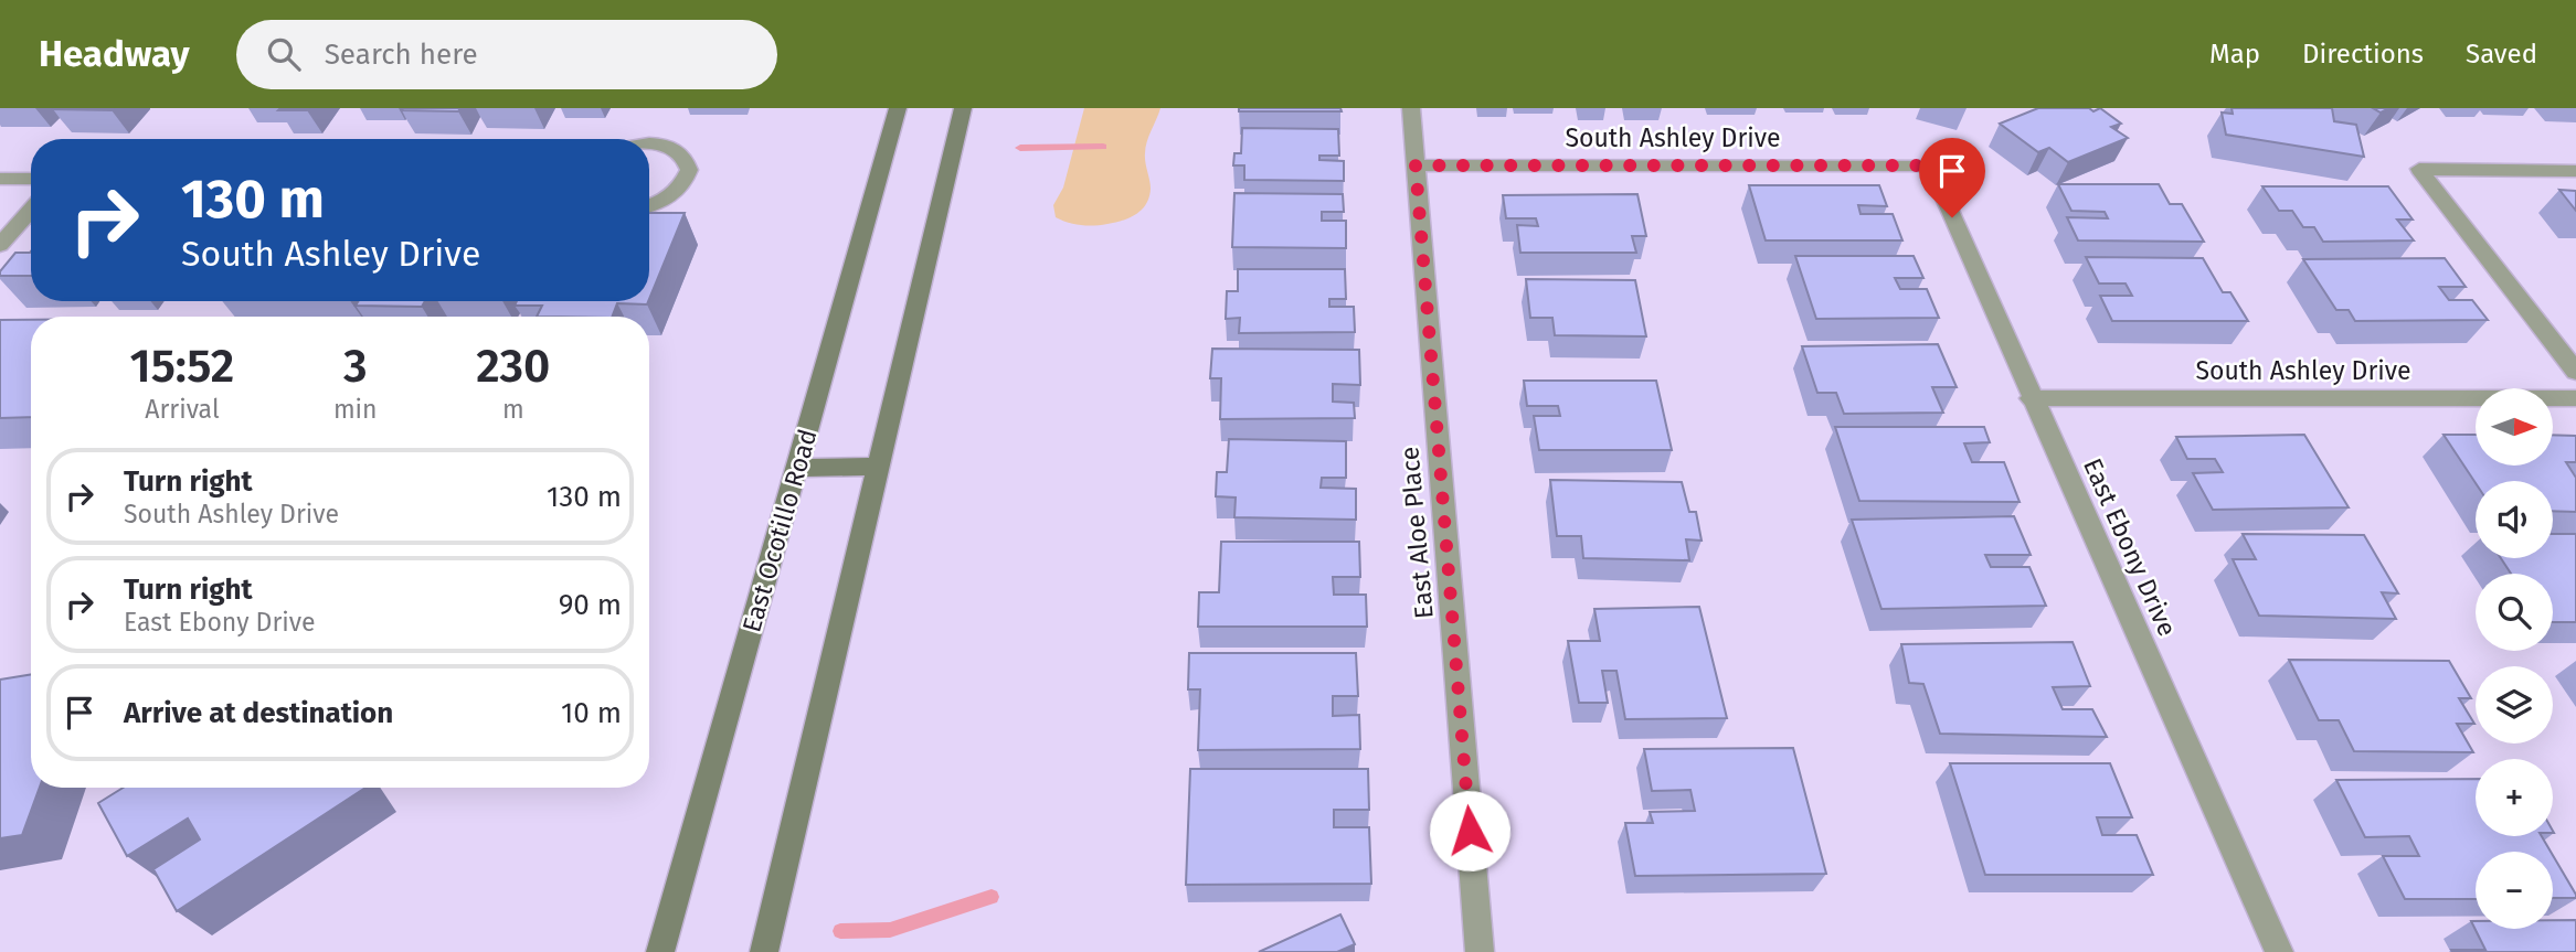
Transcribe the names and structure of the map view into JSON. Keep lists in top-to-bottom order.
{
  "streets": {
    "main road": ["East Ocotillo Road"],
    "street": ["South Ashley Drive", "East Aloe Place", "East Ebony Drive"]
  },
  "crossings": [
    ["South Ashley Drive", "East Aloe Place"],
    ["South Ashley Drive", "East Ebony Drive"]
  ],
  "north": "right",
  "page": {
    "header": "Headway",
    "search": "Search here",
    "nav": ["Map", "Directions", "Saved"],
    "turn": ["130 m", "South Ashley Drive"],
    "eta": [
      "15:52",
      "Arrival",
      "3",
      "min",
      "230",
      "m"
    ],
    "map_buttons": ["+", "−"],
    "list": [
      {
        "name": "Turn right",
        "note": "South Ashley Drive",
        "value": "130 m"
      },
      {
        "name": "Turn right",
        "note": "East Ebony Drive",
        "value": "90 m"
      },
      {
        "name": "Arrive at destination",
        "value": "10 m"
      }
    ]
  }
}
